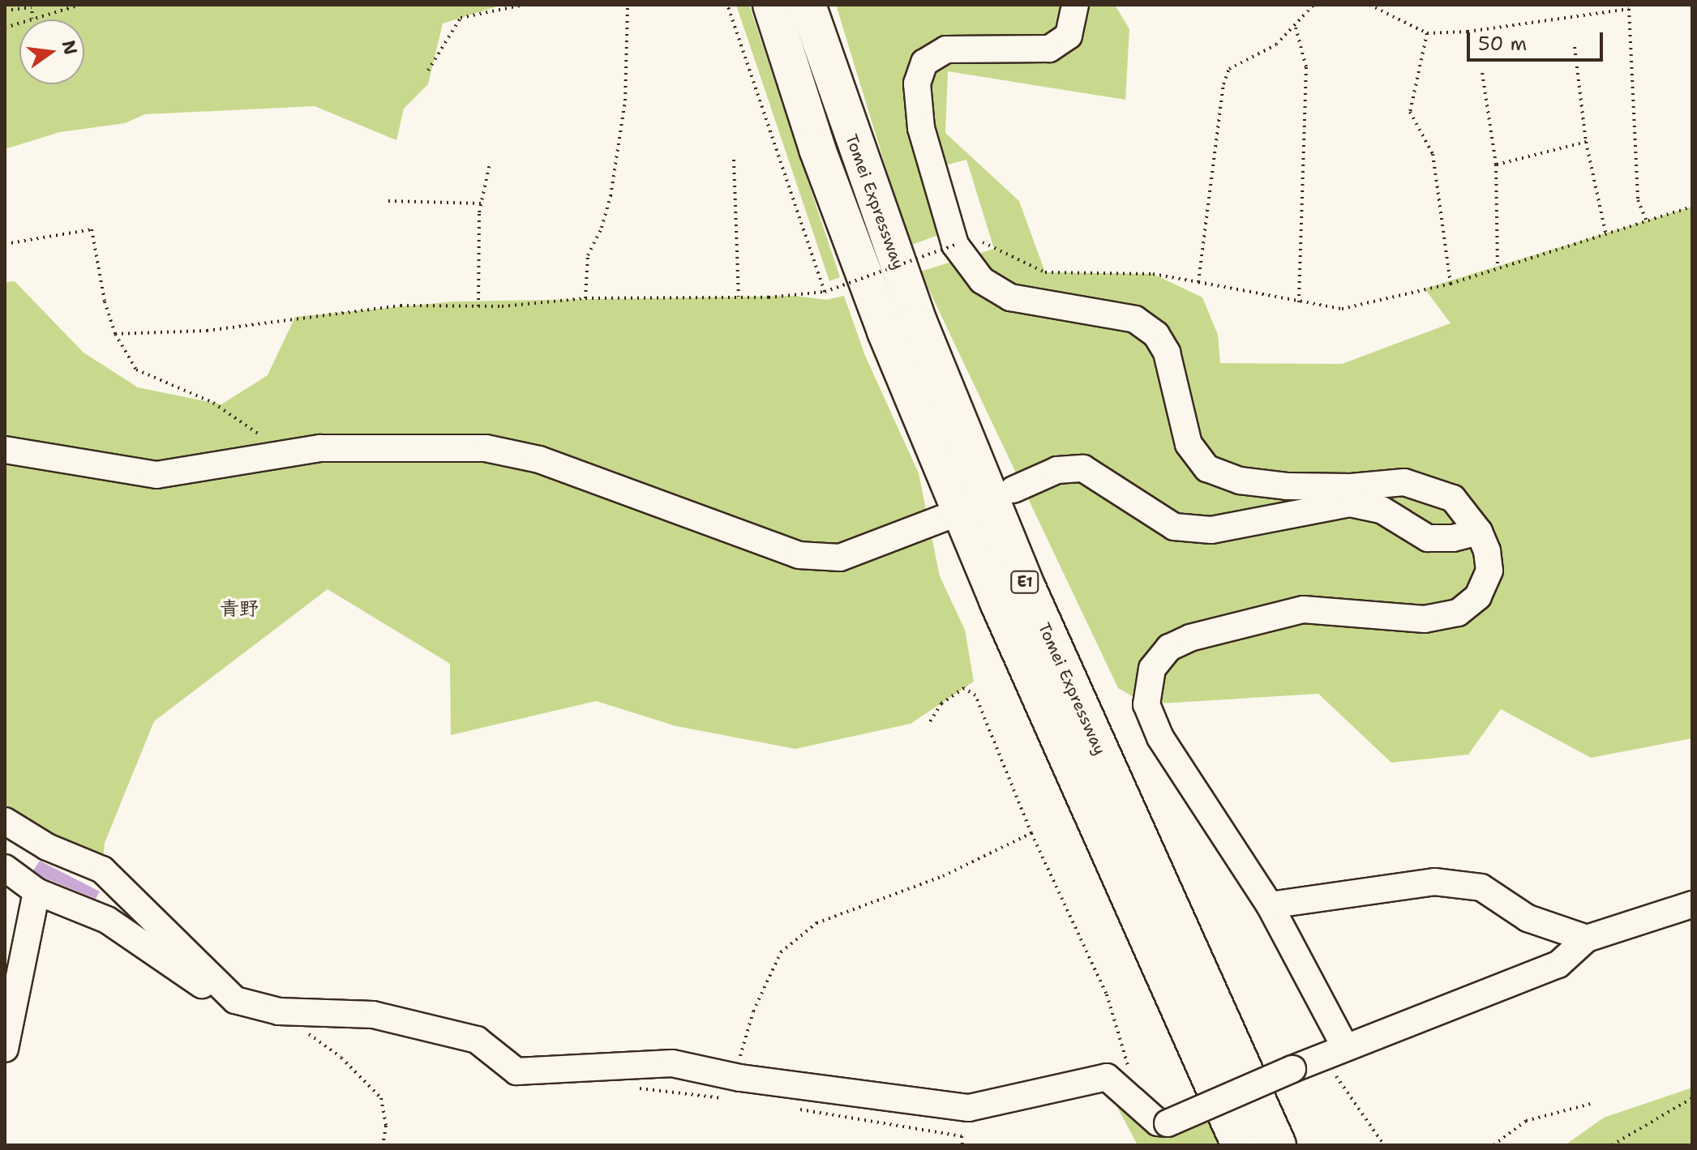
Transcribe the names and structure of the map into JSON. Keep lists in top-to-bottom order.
{
  "streets": {
    "highway": ["Tomei Expressway", "E1"]
  },
  "districts": ["青野"],
  "scale_bar": "50 m",
  "north": "right"
}
